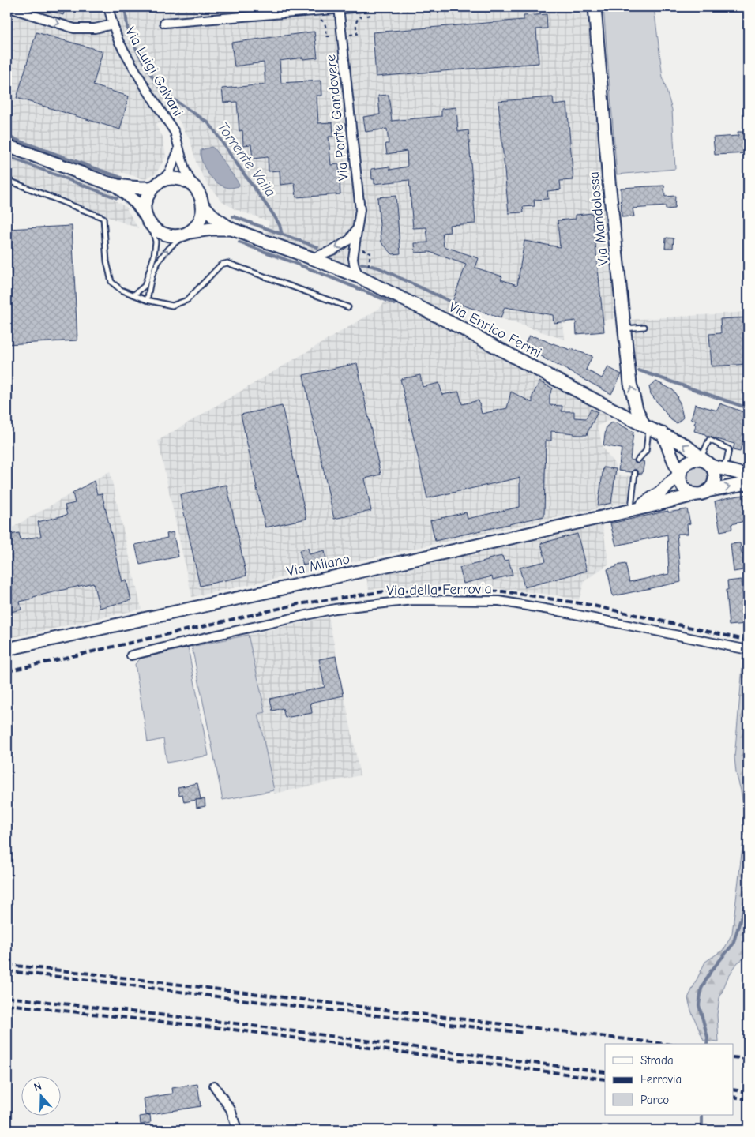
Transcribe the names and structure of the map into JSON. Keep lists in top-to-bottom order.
{
  "streets": {
    "main road": ["Via Mandolossa", "Via Enrico Fermi", "Via Milano"],
    "street": ["Via Luigi Galvani", "Via Ponte Gandovere", "Via della Ferrovia"]
  },
  "crossings": [
    ["Via Ponte Gandovere", "Via Enrico Fermi"],
    ["Via Mandolossa", "Via Enrico Fermi"],
    ["Via Enrico Fermi", "Via Milano"]
  ],
  "water": ["Torrente Vaila"],
  "legend": ["Strada", "Ferrovia", "Parco"],
  "north": "top"
}
